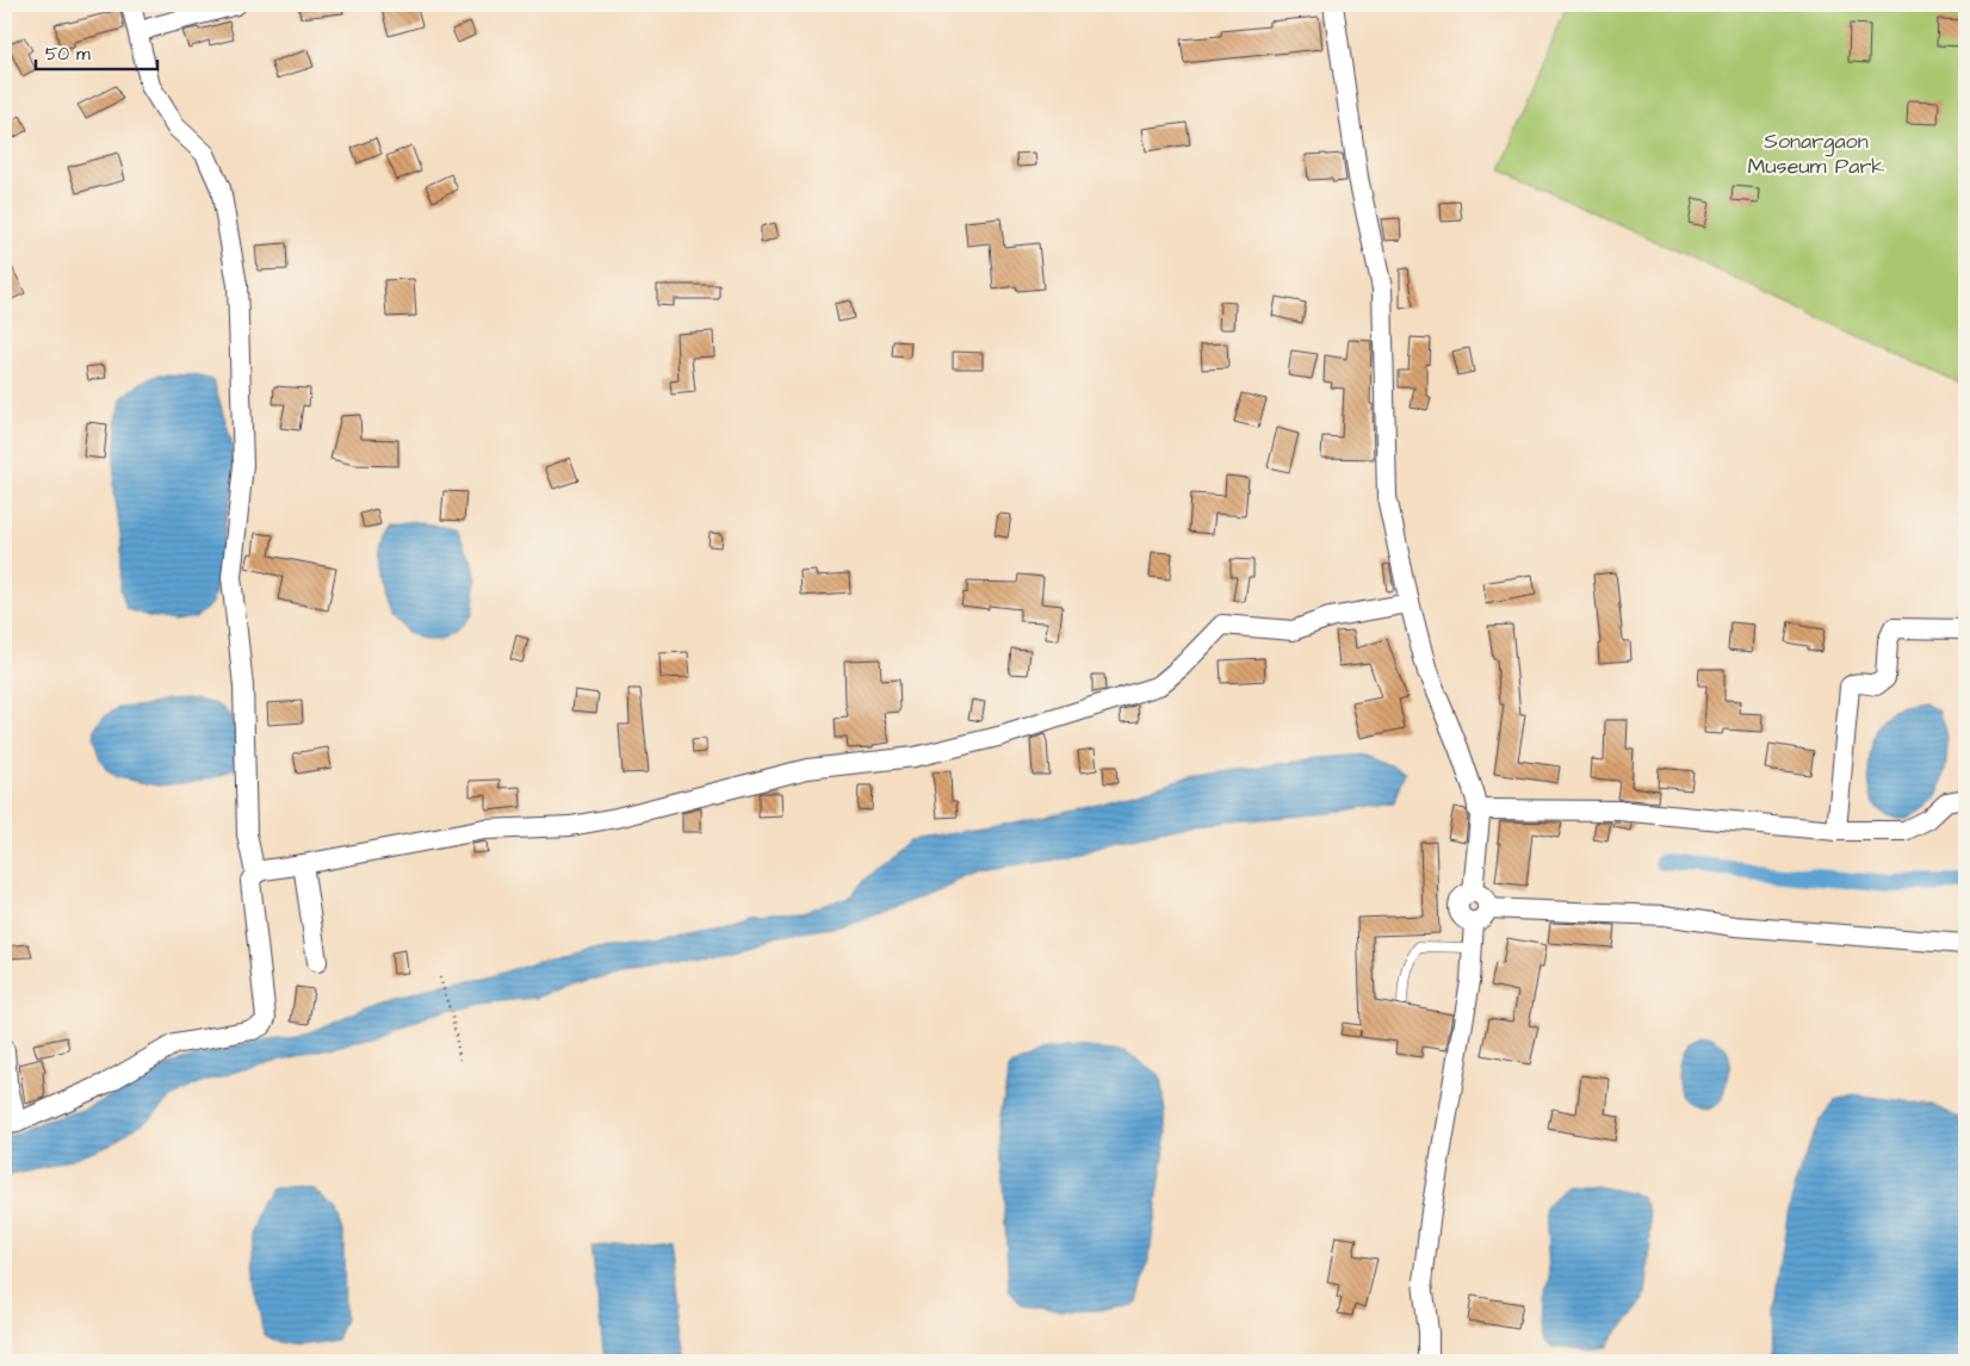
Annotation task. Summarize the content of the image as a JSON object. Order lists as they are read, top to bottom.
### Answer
{
  "parks": ["Sonargaon Museum Park"],
  "scale_bar": "50 m"
}
